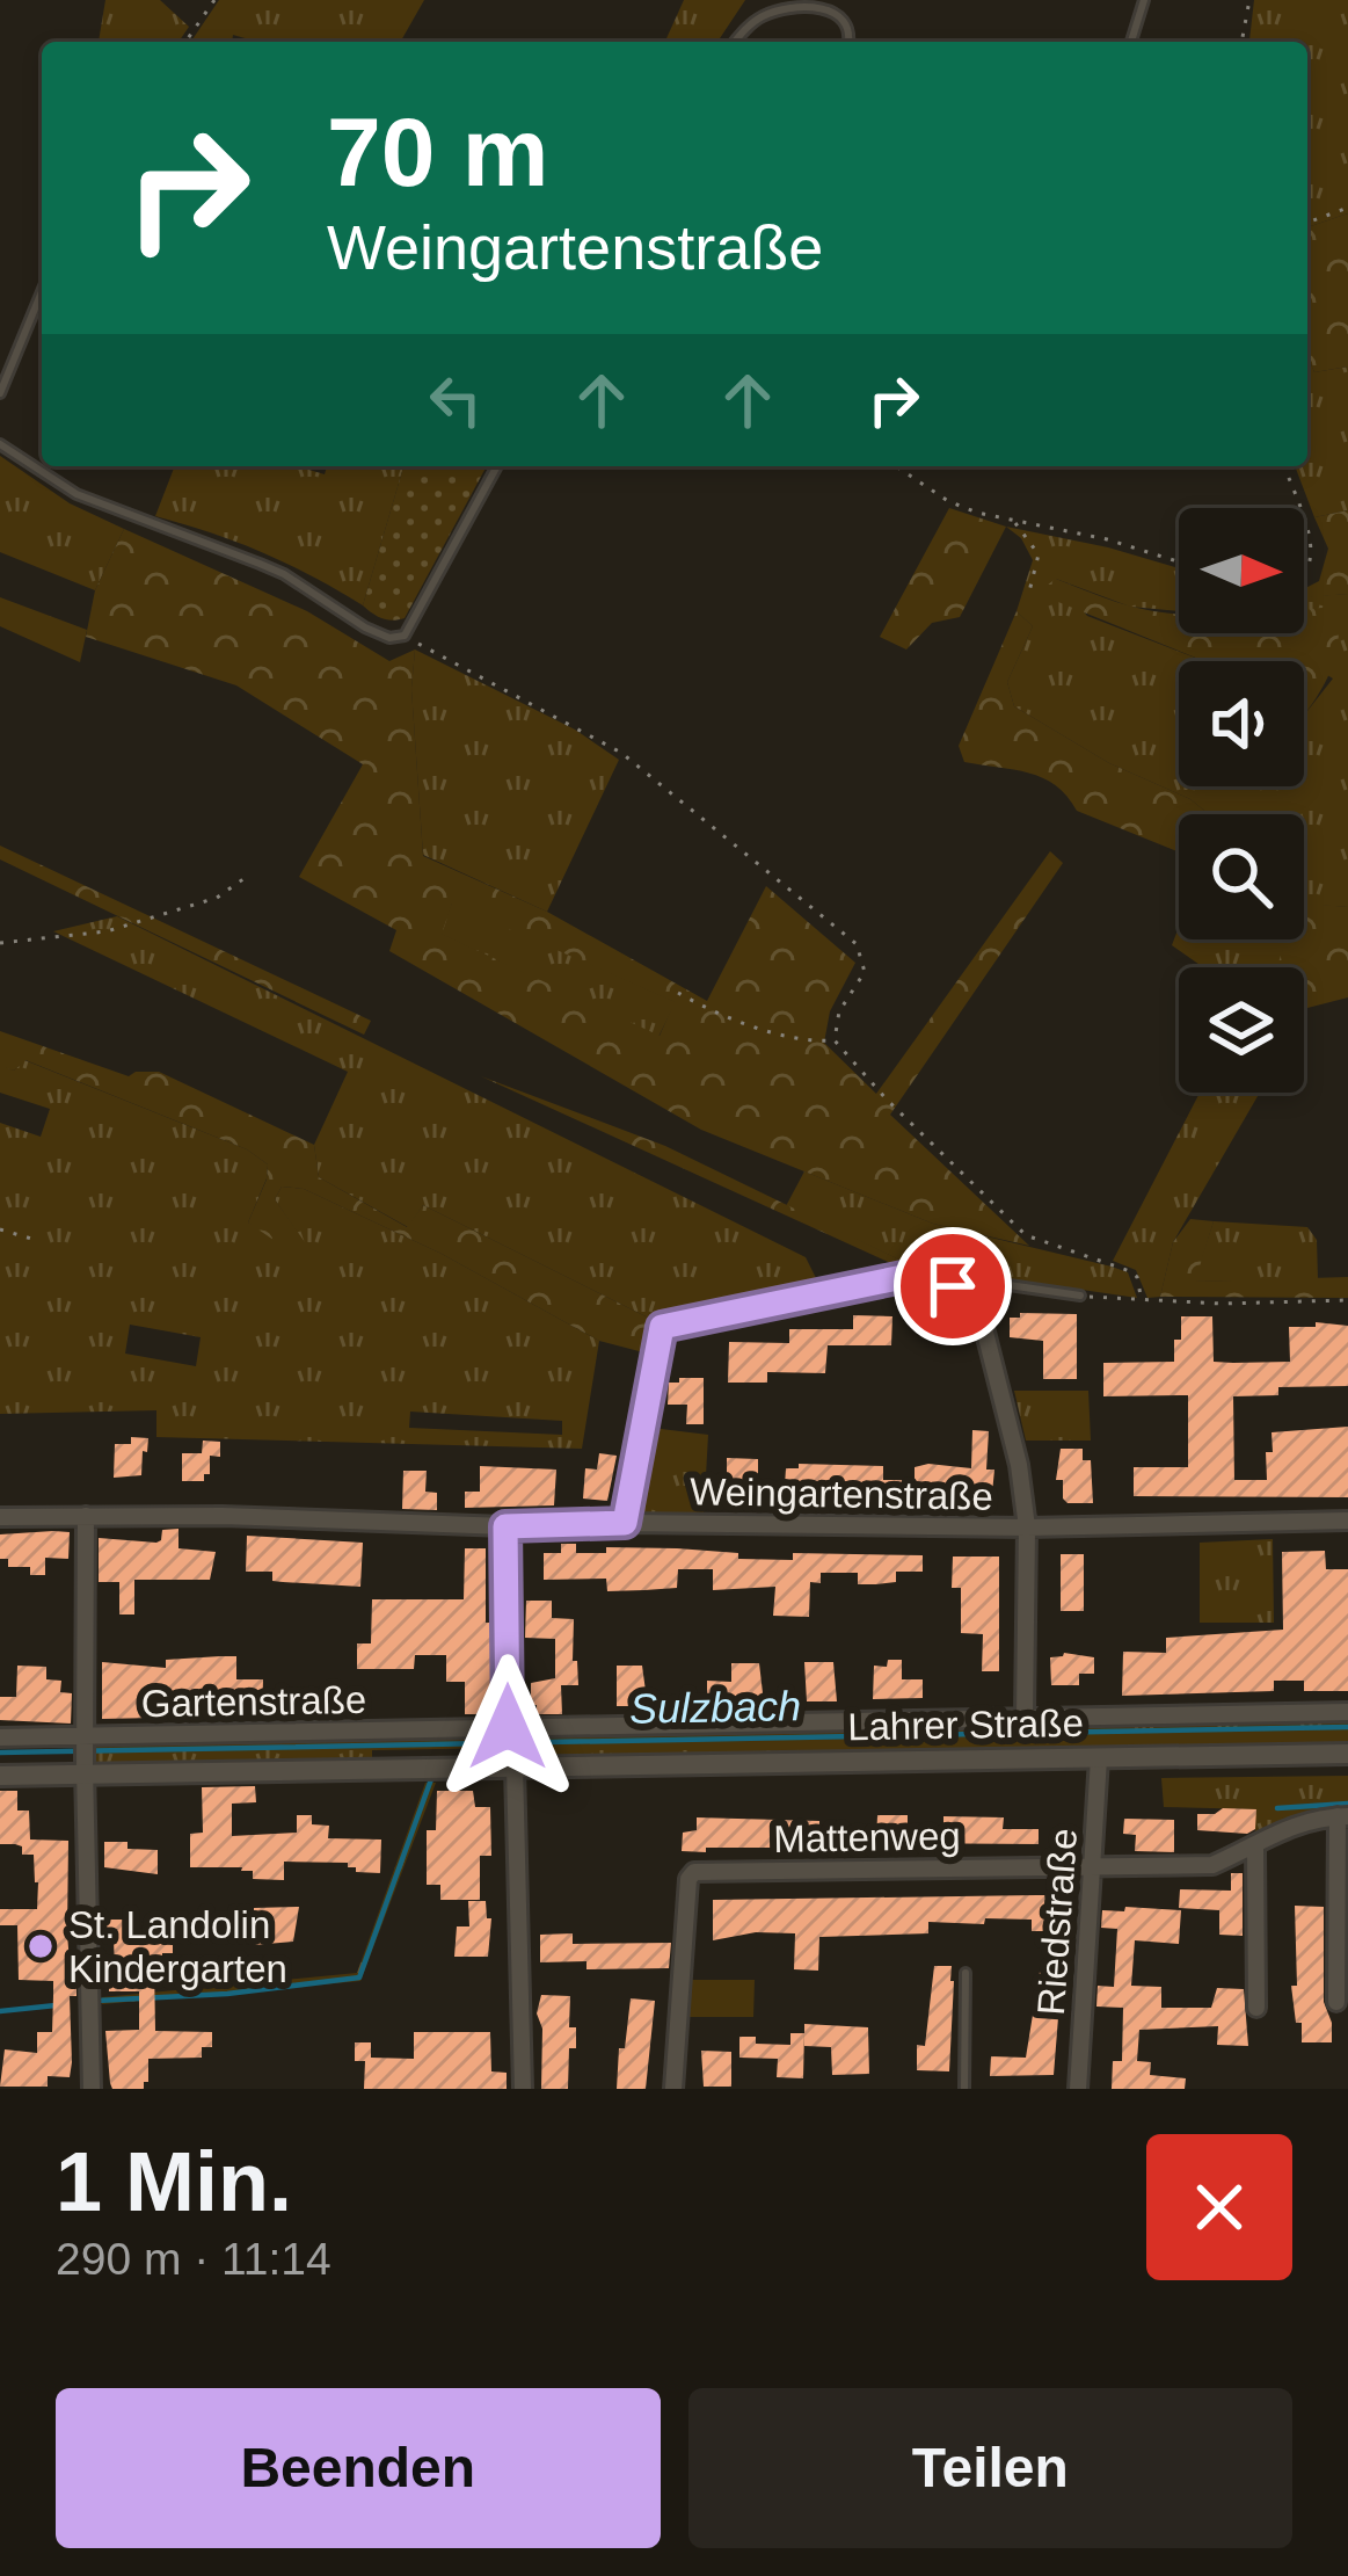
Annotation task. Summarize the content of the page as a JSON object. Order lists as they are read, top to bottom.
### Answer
{
  "streets": {
    "street": [
      "Weingartenstraße",
      "Gartenstraße",
      "Lahrer Straße",
      "Mattenweg",
      "Riedstraße"
    ]
  },
  "crossings": [
    ["Weingartenstraße", "Gartenstraße"],
    ["Gartenstraße", "Lahrer Straße"],
    ["Lahrer Straße", "Riedstraße"],
    ["Mattenweg", "Riedstraße"]
  ],
  "water": ["Sulzbach"],
  "places": ["St. Landolin Kindergarten"],
  "north": "right",
  "page": {
    "turn": ["70 m", "Weingartenstraße"],
    "heading": ["1 Min.", "290 m · 11:14"],
    "buttons": ["Beenden", "Teilen"]
  }
}
